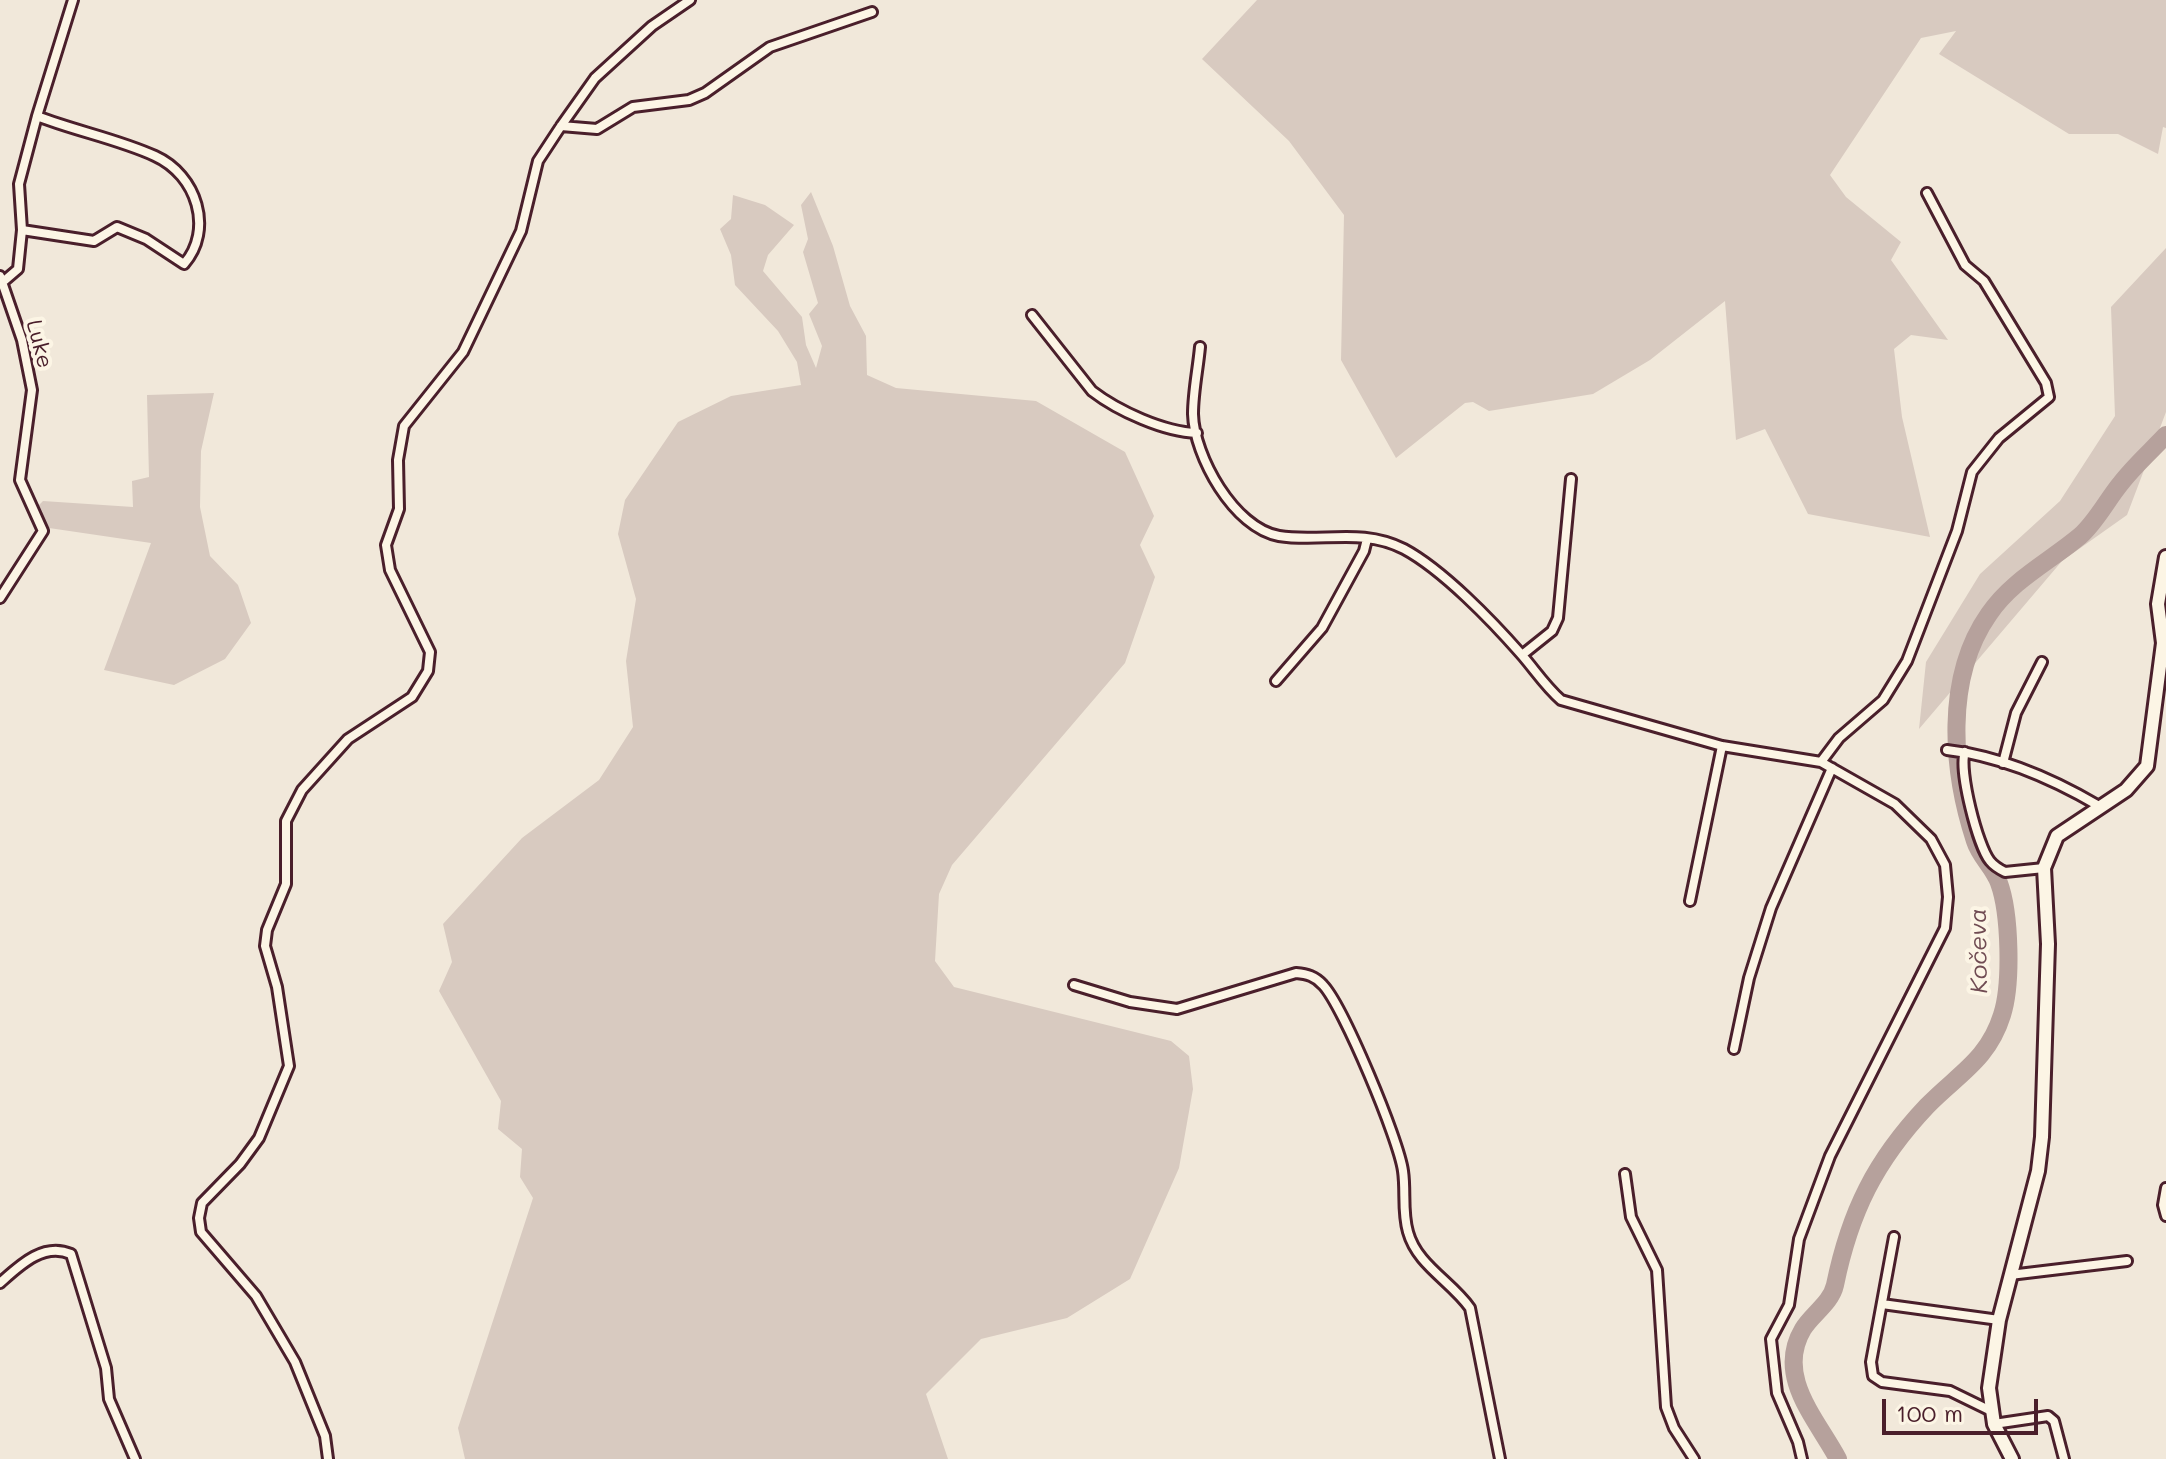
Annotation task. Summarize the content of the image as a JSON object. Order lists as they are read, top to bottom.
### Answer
{
  "streets": {
    "street": ["Luke"]
  },
  "water": ["Kočeva"],
  "scale_bar": "100 m"
}
